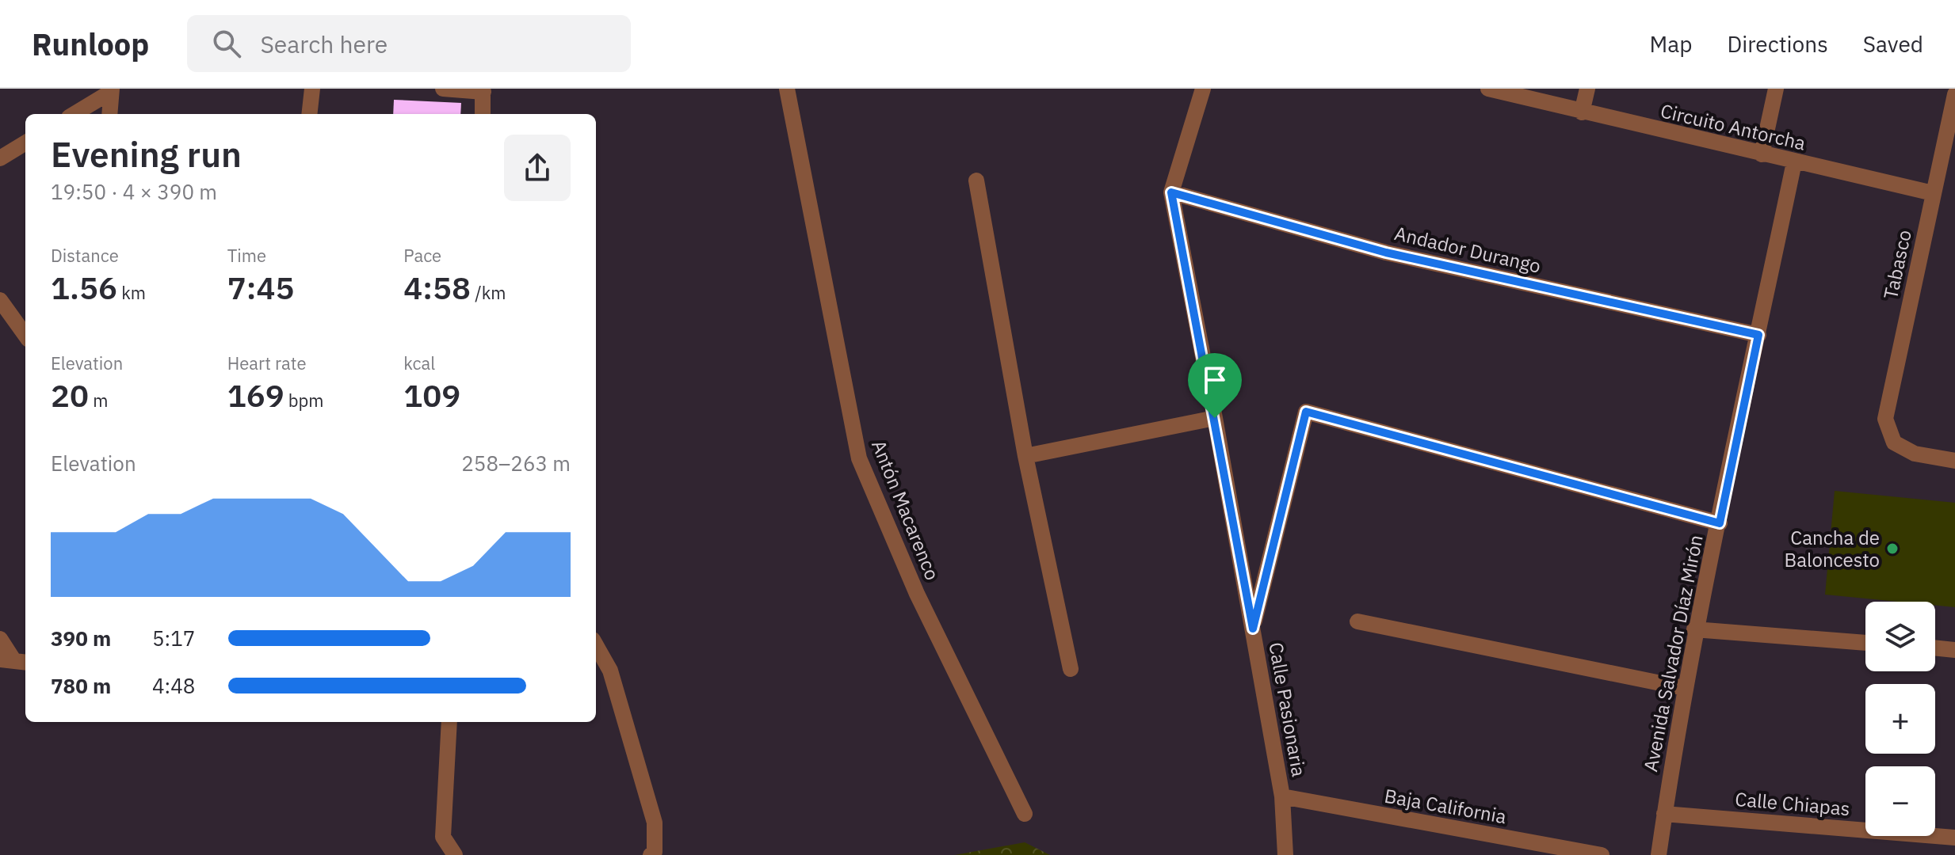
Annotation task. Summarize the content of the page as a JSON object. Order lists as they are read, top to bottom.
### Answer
{
  "streets": {
    "street": [
      "Circuito Antorcha",
      "Andador Durango",
      "Tabasco",
      "Antón Macarenco",
      "Avenida Salvador Díaz Mirón",
      "Calle Pasionaria",
      "Calle Chiapas",
      "Baja California"
    ]
  },
  "crossings": [
    ["Circuito Antorcha", "Tabasco"],
    ["Circuito Antorcha", "Avenida Salvador Díaz Mirón"],
    ["Andador Durango", "Avenida Salvador Díaz Mirón"],
    ["Andador Durango", "Calle Pasionaria"],
    ["Avenida Salvador Díaz Mirón", "Calle Chiapas"],
    ["Calle Pasionaria", "Baja California"]
  ],
  "places": ["Cancha de Baloncesto"],
  "page": {
    "header": "Runloop",
    "search": "Search here",
    "nav": ["Map", "Directions", "Saved"],
    "heading": ["Evening run", "19:50 · 4 × 390 m"],
    "stats": [
      ["Distance", "1.56 km"],
      ["Time", "7:45"],
      ["Pace", "4:58 /km"],
      ["Elevation", "20 m"],
      ["Heart rate", "169 bpm"],
      ["kcal", "109"]
    ],
    "chart": ["Elevation", "258–263 m"],
    "map_buttons": ["+", "−"],
    "list": [
      {
        "name": "390 m",
        "note": "5:17"
      },
      {
        "name": "780 m",
        "note": "4:48"
      }
    ]
  }
}
